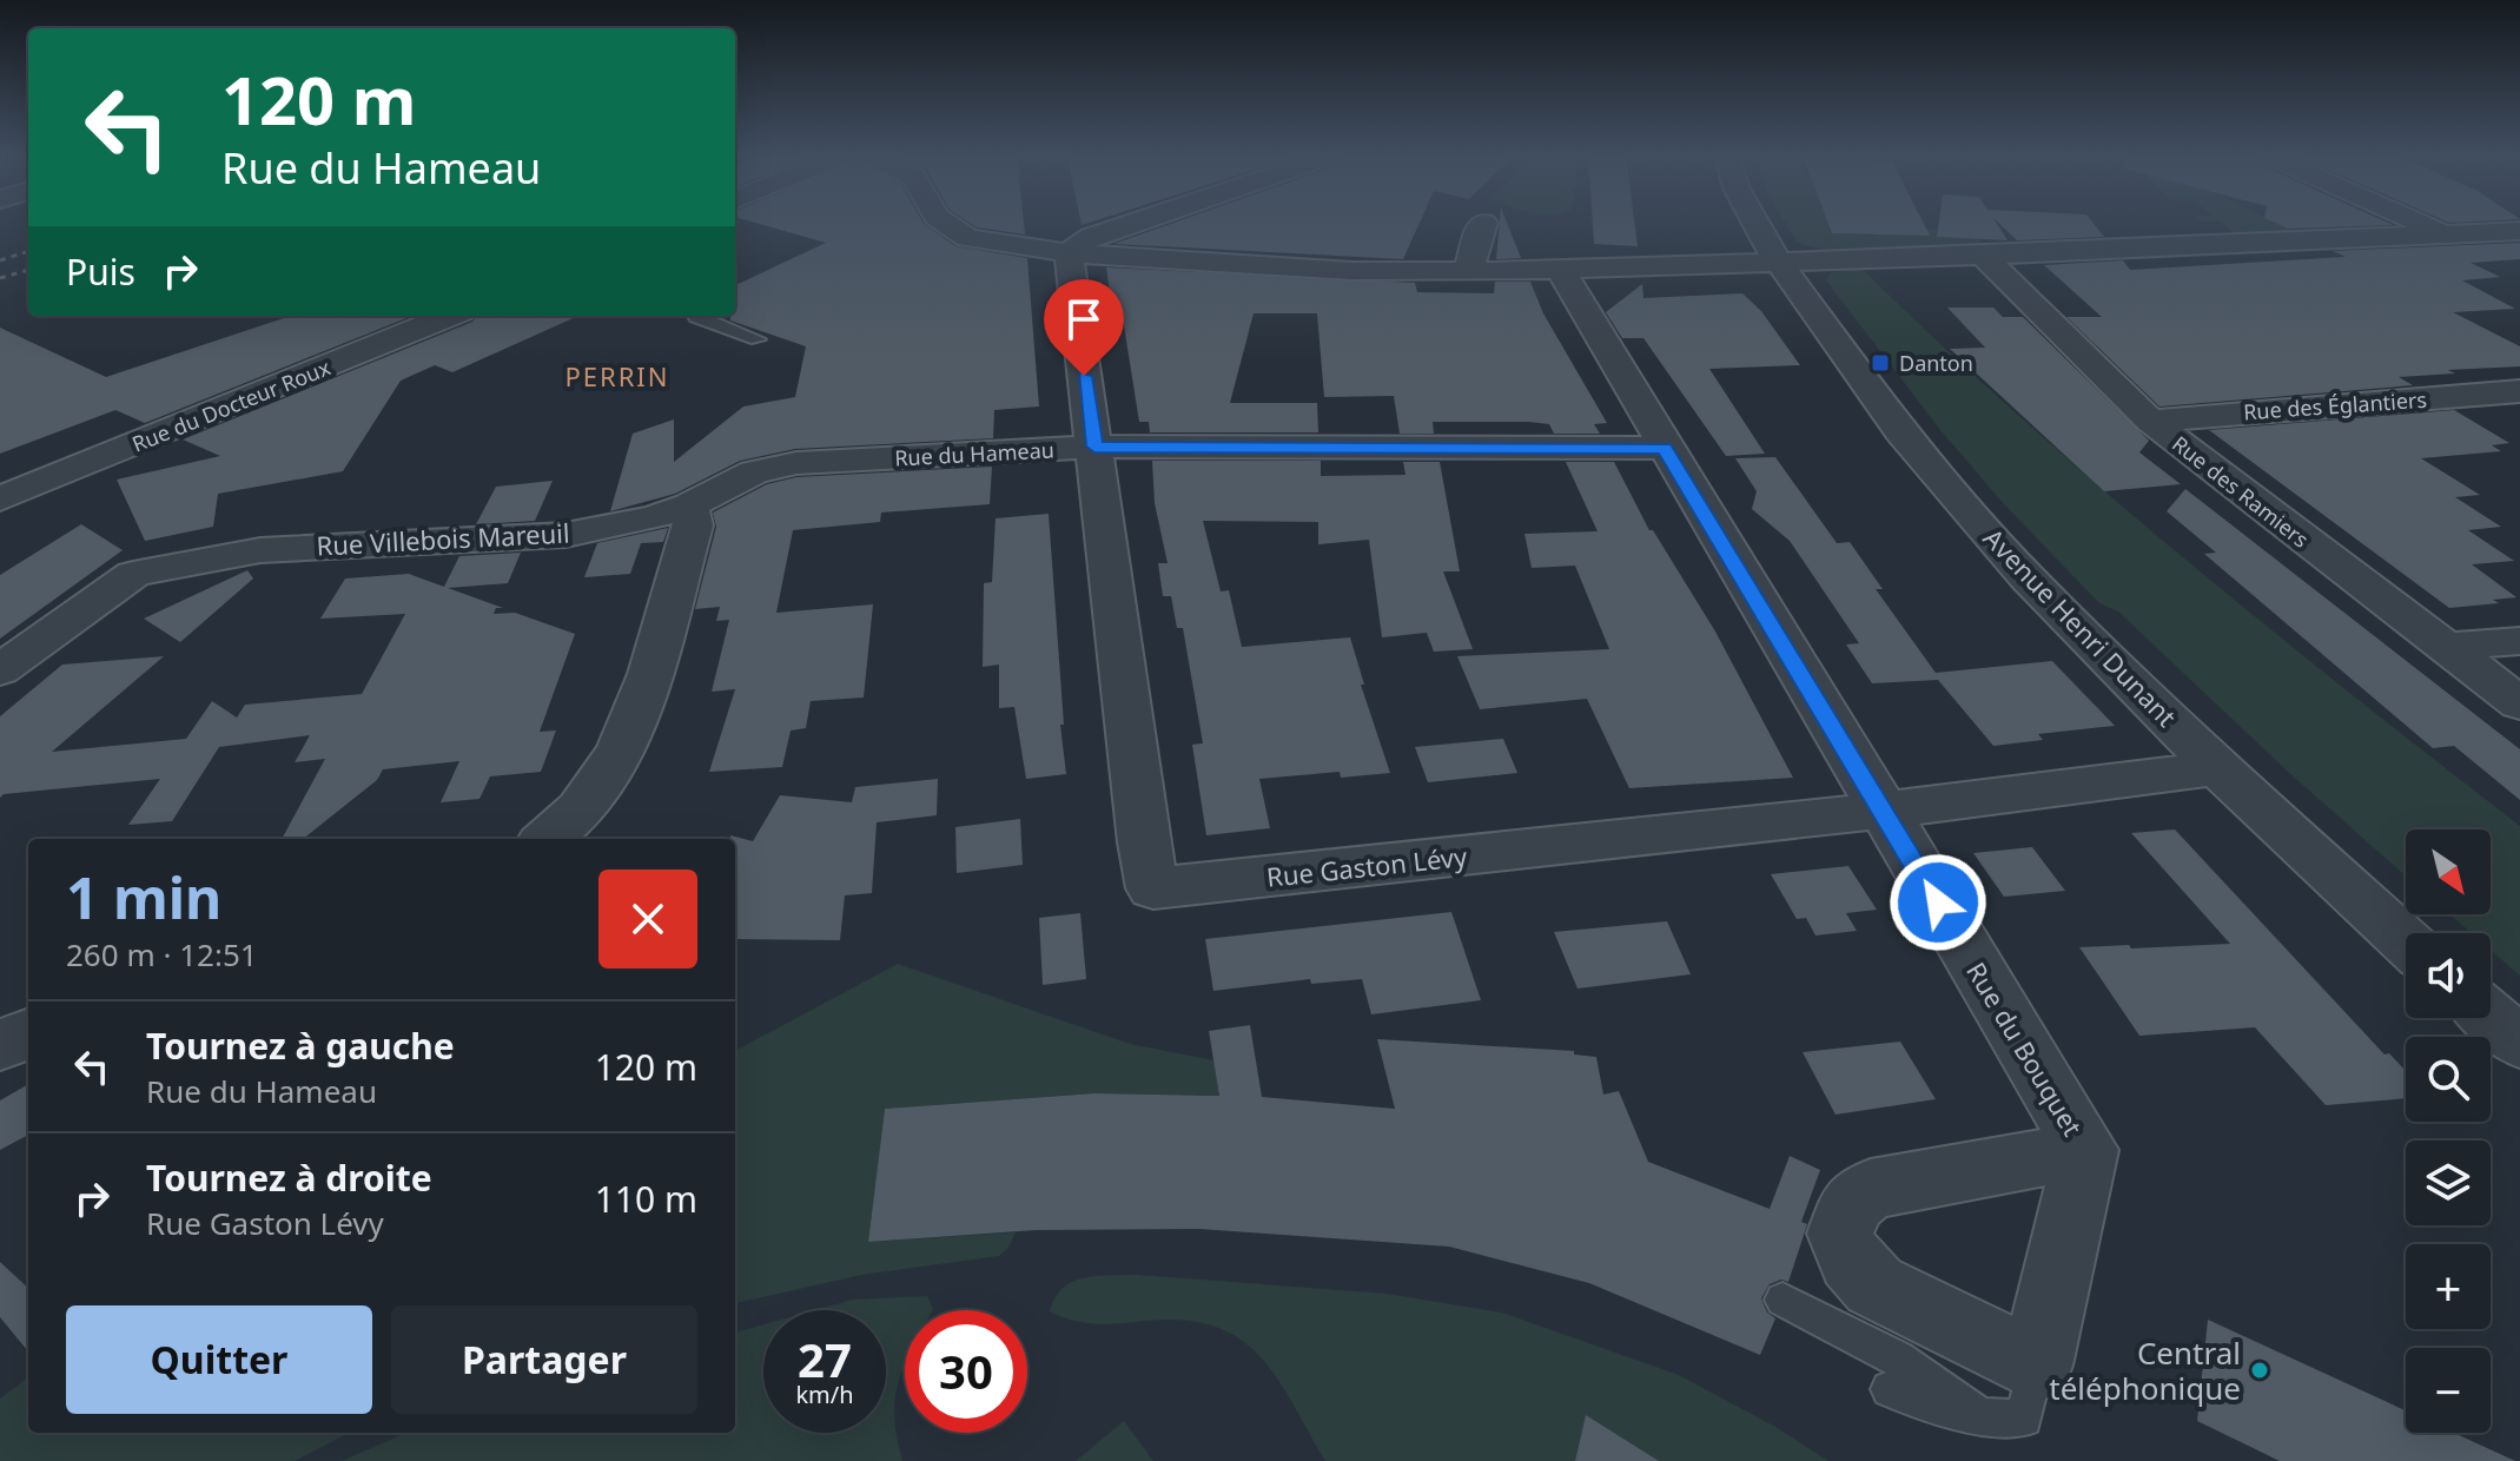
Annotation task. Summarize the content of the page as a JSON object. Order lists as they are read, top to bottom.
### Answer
{
  "streets": {
    "street": [
      "Rue du Docteur Roux",
      "Rue des Églantiers",
      "Rue du Hameau",
      "Rue des Ramiers",
      "Rue Villebois Mareuil",
      "Avenue Henri Dunant",
      "Rue Gaston Lévy",
      "Rue du Bouquet"
    ]
  },
  "crossings": [
    ["Rue des Églantiers", "Rue des Ramiers"],
    ["Rue du Hameau", "Rue Villebois Mareuil"],
    ["Rue du Hameau", "Rue Gaston Lévy"],
    ["Rue du Hameau", "Rue du Bouquet"],
    ["Avenue Henri Dunant", "Rue Gaston Lévy"],
    ["Rue Gaston Lévy", "Rue du Bouquet"]
  ],
  "districts": ["PERRIN"],
  "places": {
    "transit": ["Danton"],
    "other": ["Central téléphonique"]
  },
  "north": "bottom right",
  "page": {
    "turn": ["120 m", "Rue du Hameau"],
    "then": "Puis",
    "map_buttons": ["+", "−"],
    "heading": ["1 min", "260 m · 12:51"],
    "list": [
      {
        "name": "Tournez à gauche",
        "note": "Rue du Hameau",
        "value": "120 m"
      },
      {
        "name": "Tournez à droite",
        "note": "Rue Gaston Lévy",
        "value": "110 m"
      }
    ],
    "buttons": ["Quitter", "Partager"],
    "speed": "27 km/h",
    "limit": "30"
  }
}
